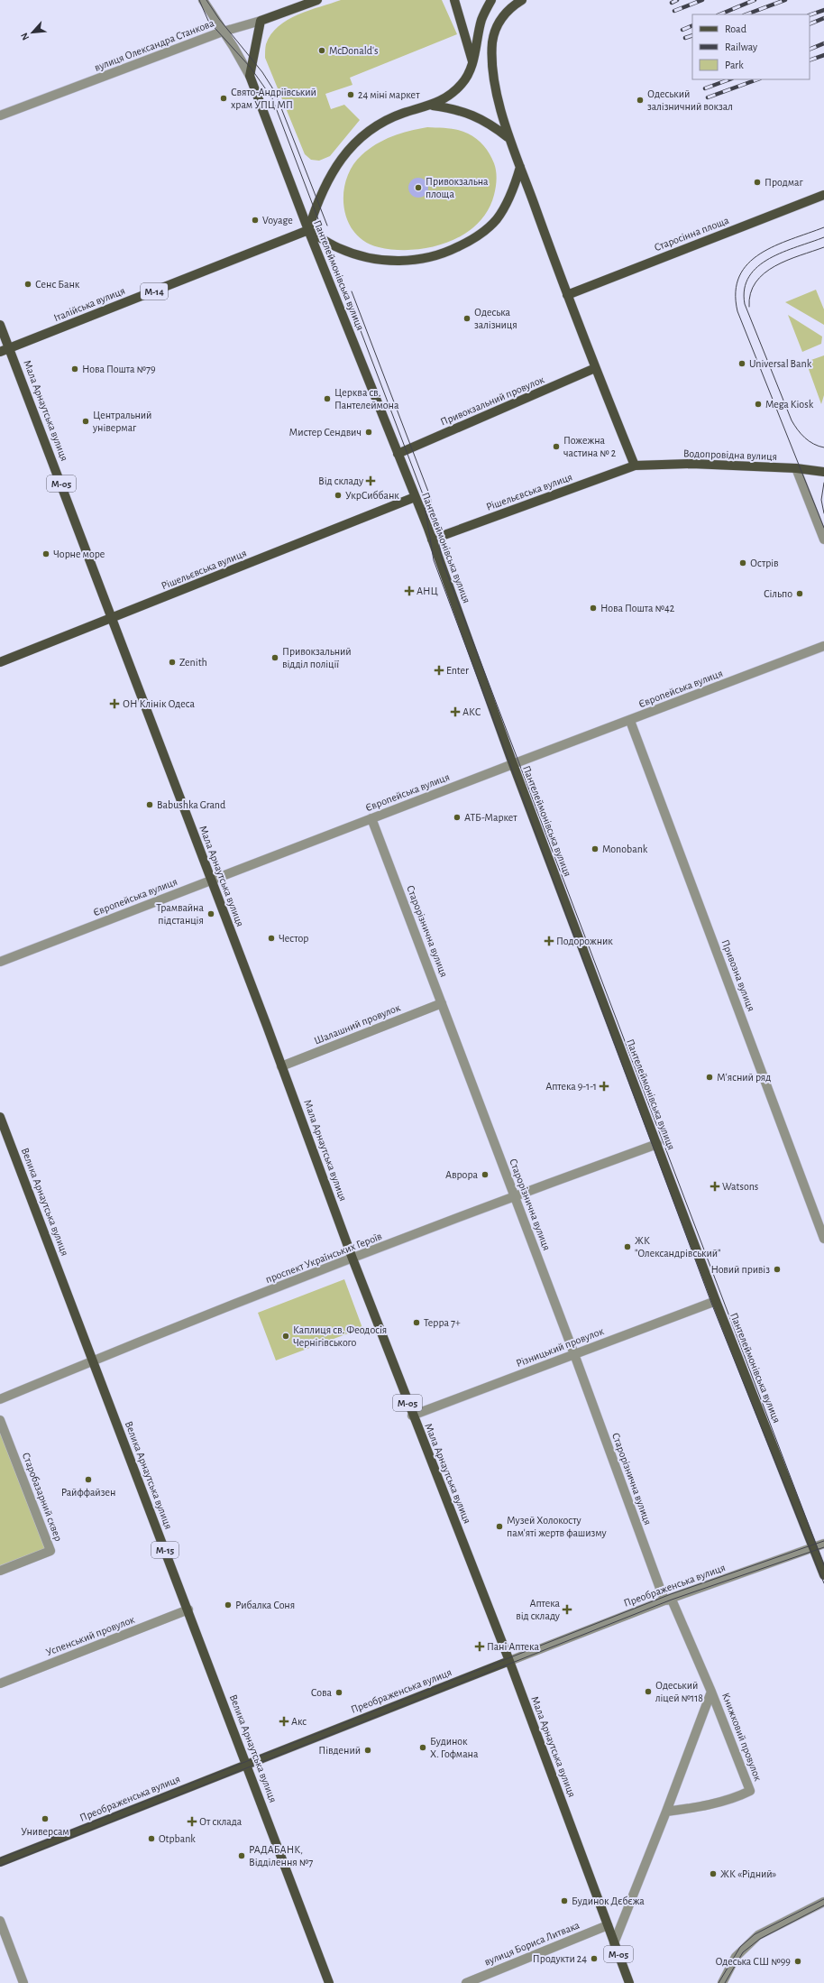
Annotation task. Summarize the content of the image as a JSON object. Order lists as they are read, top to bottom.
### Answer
{
  "streets": {
    "main road": [
      "вулиця Олександра Станкова",
      "Старосінна площа",
      "Пантелеймонівська вулиця",
      "М-14",
      "Італійська вулиця",
      "Привокзальний провулок",
      "Мала Арнаутська вулиця",
      "Водопровідна вулиця",
      "М-05",
      "Рішельєвська вулиця",
      "Велика Арнаутська вулиця",
      "М-15",
      "Преображенська вулиця"
    ],
    "street": [
      "Європейська вулиця",
      "Старорізнична вулиця",
      "Привозна вулиця",
      "Шалашний провулок",
      "проспект Українських Героїв",
      "Різницький провулок",
      "Старобазарний сквер",
      "Успенський провулок",
      "Книжковий провулок",
      "вулиця Бориса Литвака"
    ]
  },
  "crossings": [
    ["вулиця Олександра Станкова", "Пантелеймонівська вулиця"],
    ["Пантелеймонівська вулиця", "Італійська вулиця"],
    ["Пантелеймонівська вулиця", "Привокзальний провулок"],
    ["Пантелеймонівська вулиця", "Рішельєвська вулиця"],
    ["Пантелеймонівська вулиця", "Європейська вулиця"],
    ["Пантелеймонівська вулиця", "проспект Українських Героїв"],
    ["Пантелеймонівська вулиця", "Різницький провулок"],
    ["Пантелеймонівська вулиця", "Преображенська вулиця"],
    ["Італійська вулиця", "Мала Арнаутська вулиця"],
    ["Мала Арнаутська вулиця", "Рішельєвська вулиця"],
    ["Мала Арнаутська вулиця", "Європейська вулиця"],
    ["Мала Арнаутська вулиця", "Шалашний провулок"],
    ["Мала Арнаутська вулиця", "проспект Українських Героїв"],
    ["Мала Арнаутська вулиця", "Різницький провулок"],
    ["Мала Арнаутська вулиця", "Преображенська вулиця"],
    ["Мала Арнаутська вулиця", "Книжковий провулок"],
    ["Мала Арнаутська вулиця", "вулиця Бориса Литвака"],
    ["Водопровідна вулиця", "Рішельєвська вулиця"],
    ["Європейська вулиця", "Старорізнична вулиця"],
    ["Європейська вулиця", "Привозна вулиця"],
    ["Старорізнична вулиця", "Шалашний провулок"],
    ["Старорізнична вулиця", "проспект Українських Героїв"],
    ["Старорізнична вулиця", "Різницький провулок"],
    ["Старорізнична вулиця", "Преображенська вулиця"],
    ["Старорізнична вулиця", "Книжковий провулок"],
    ["Велика Арнаутська вулиця", "проспект Українських Героїв"],
    ["Велика Арнаутська вулиця", "Преображенська вулиця"],
    ["Велика Арнаутська вулиця", "Успенський провулок"],
    ["Преображенська вулиця", "Книжковий провулок"]
  ],
  "places": {
    "other": [
      "McDonald's",
      "24 міні маркет",
      "Свято-Андріївський храм УПЦ МП",
      "Одеський залізничний вокзал",
      "Продмаг",
      "Привокзальна площа",
      "Voyage",
      "Сенс Банк",
      "Одеська залізниця",
      "Universal Bank",
      "Нова Пошта №79",
      "Церква св. Пантелеймона",
      "Mega Kiosk",
      "Центральний універмаг",
      "Мистер Сендвич",
      "Пожежна частина № 2",
      "УкрСиббанк",
      "Чорне море",
      "Острів",
      "Сільпо",
      "Нова Пошта №42",
      "Привокзальний відділ поліції",
      "Zenith",
      "Babushka Grand",
      "АТБ-Маркет",
      "Monobank",
      "Трамвайна підстанція",
      "Честор",
      "М'ясний ряд",
      "Аврора",
      "ЖК \"Олександрівський\"",
      "Новий привіз",
      "Терра 7+",
      "Каплиця св. Феодосія Чернігівського",
      "Райффайзен",
      "Музей Холокосту пам'яті жертв фашизму",
      "Рибалка Соня",
      "Одеський ліцей №118",
      "Сова",
      "Будинок Х. Гофмана",
      "Південий",
      "Универсам",
      "Otpbank",
      "РАДАБАНК, Відділення №7",
      "ЖК «Рідний»",
      "Будинок Дєбєжа",
      "Продукти 24",
      "Одеська СШ №99"
    ],
    "health": [
      "Від складу",
      "АНЦ",
      "Enter",
      "ОН Клінік Одеса",
      "АКС",
      "Подорожник",
      "Аптека 9-1-1",
      "Watsons",
      "Аптека від складу",
      "Панi Аптека",
      "Акс",
      "От склада"
    ]
  },
  "legend": ["Road", "Railway", "Park"],
  "north": "bottom left"
}
